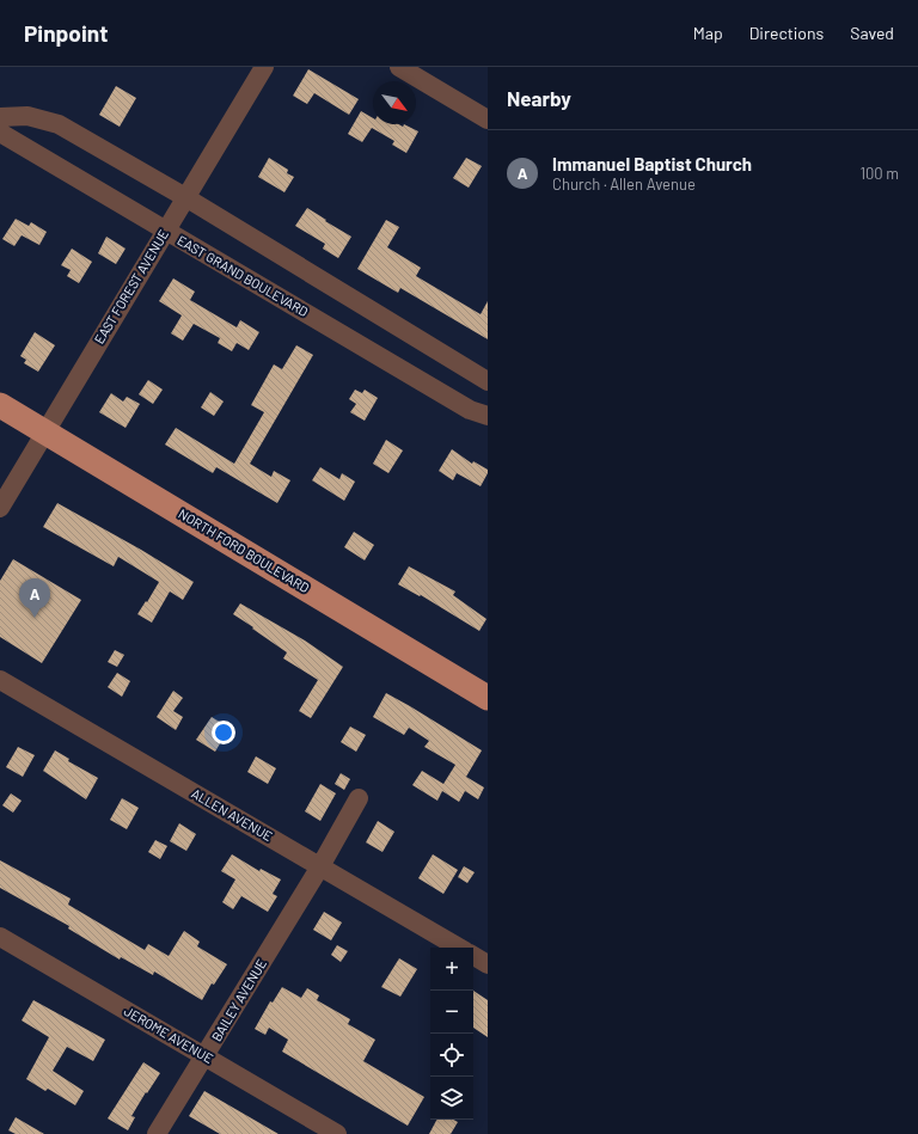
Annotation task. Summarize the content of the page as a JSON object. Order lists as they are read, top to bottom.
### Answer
{
  "streets": {
    "main road": ["NORTH FORD BOULEVARD"],
    "street": [
      "EAST GRAND BOULEVARD",
      "EAST FOREST AVENUE",
      "ALLEN AVENUE",
      "BAILEY AVENUE",
      "JEROME AVENUE"
    ]
  },
  "crossings": [
    ["EAST GRAND BOULEVARD", "EAST FOREST AVENUE"],
    ["EAST FOREST AVENUE", "NORTH FORD BOULEVARD"],
    ["ALLEN AVENUE", "BAILEY AVENUE"],
    ["BAILEY AVENUE", "JEROME AVENUE"]
  ],
  "north": "bottom right",
  "page": {
    "header": "Pinpoint",
    "nav": ["Map", "Directions", "Saved"],
    "heading": "Nearby",
    "list": [
      {
        "mark": "A",
        "name": "Immanuel Baptist Church",
        "note": "Church · Allen Avenue",
        "value": "100 m"
      }
    ],
    "pins": "A",
    "map_buttons": ["+", "−"]
  }
}
